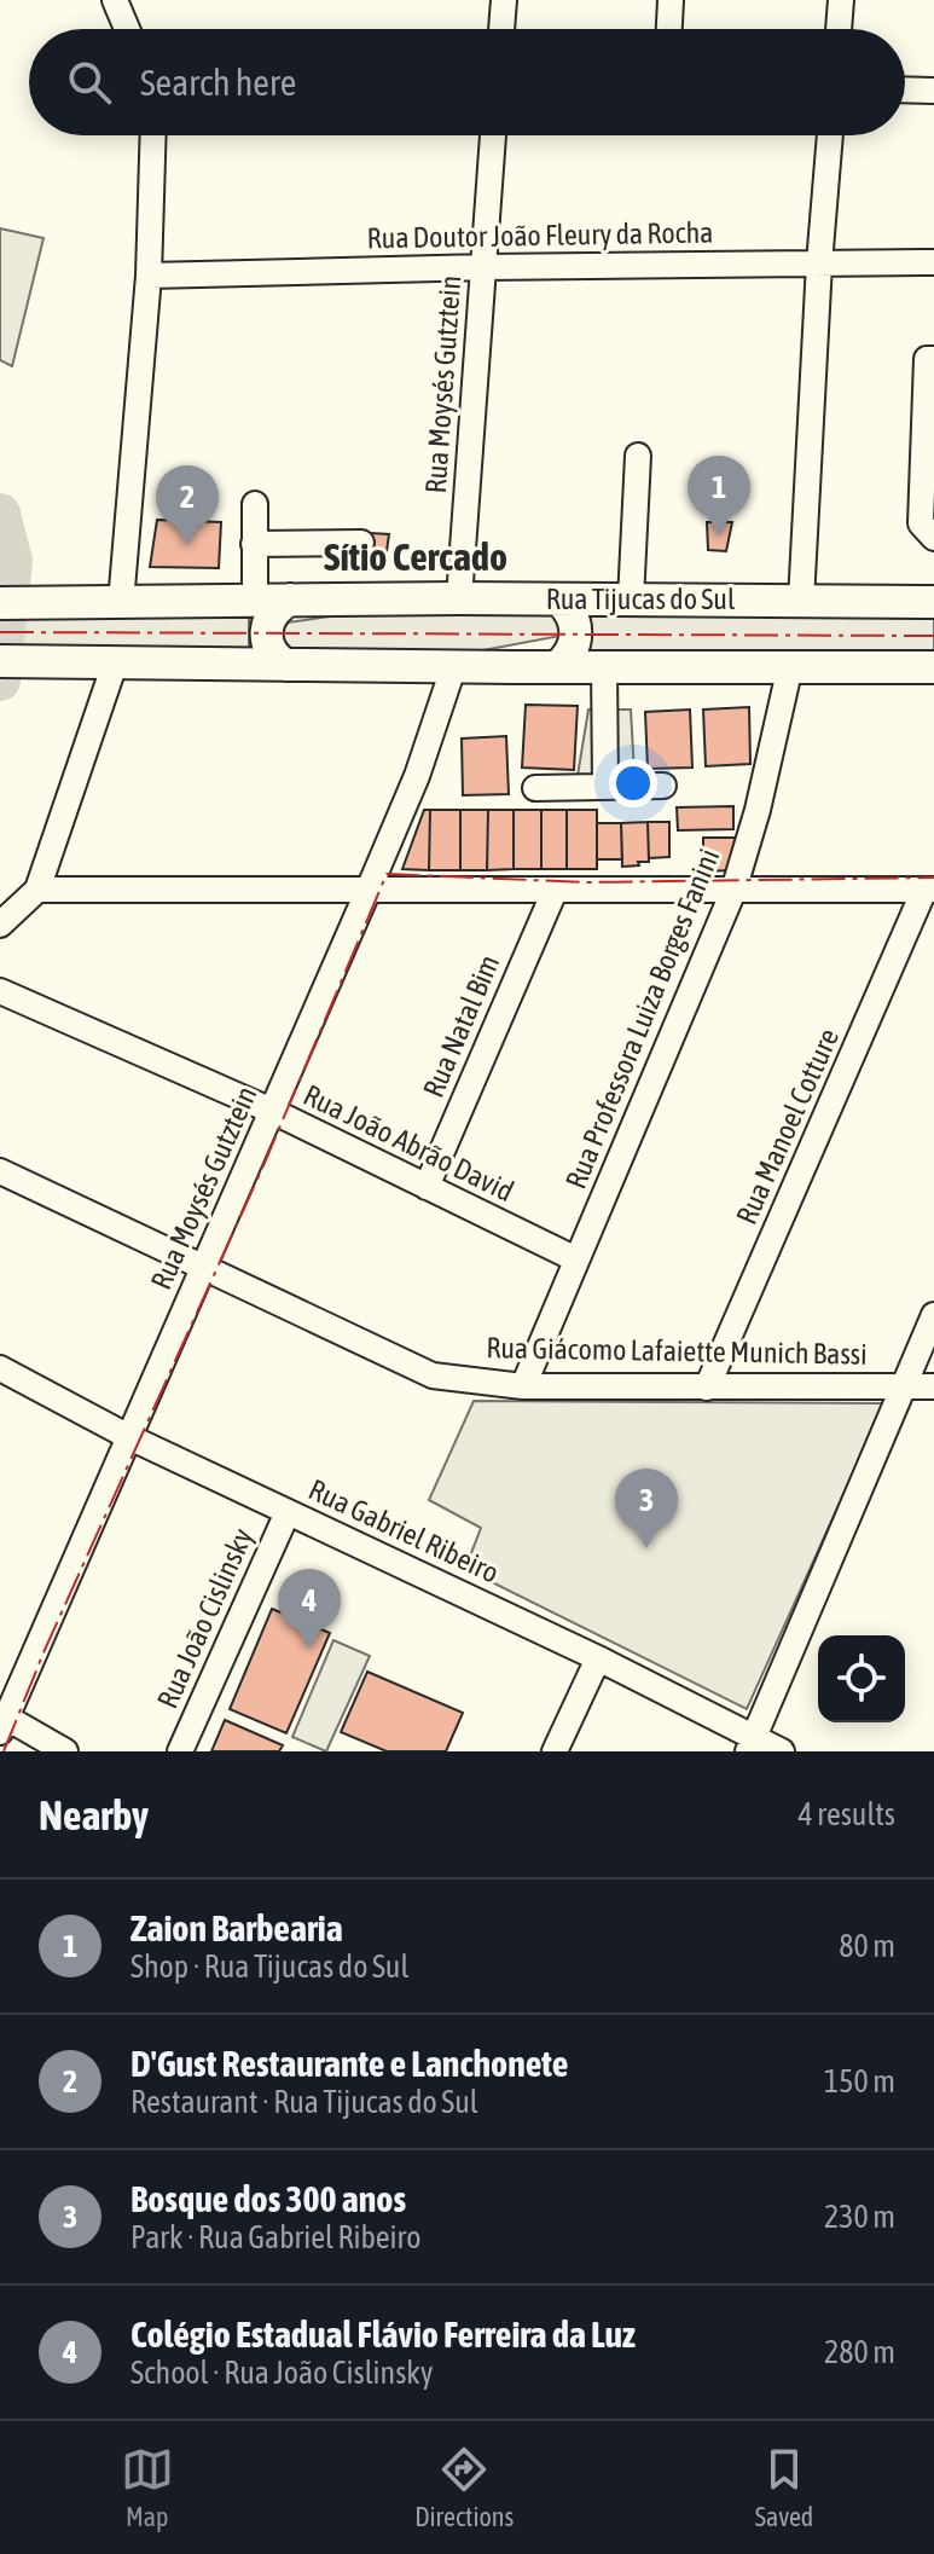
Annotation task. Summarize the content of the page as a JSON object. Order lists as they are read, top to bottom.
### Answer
{
  "streets": {
    "main road": ["Rua Tijucas do Sul"],
    "street": [
      "Rua Doutor João Fleury da Rocha",
      "Rua Moysés Gutztein",
      "Rua Professora Luiza Borges Fanini",
      "Rua Natal Bim",
      "Rua Manoel Cotture",
      "Rua João Abrão David",
      "Rua Giácomo Lafaiette Munich Bassi",
      "Rua Gabriel Ribeiro",
      "Rua João Cislinsky"
    ]
  },
  "crossings": [
    ["Rua Doutor João Fleury da Rocha", "Rua Moysés Gutztein"],
    ["Rua Moysés Gutztein", "Rua Tijucas do Sul"],
    ["Rua Moysés Gutztein", "Rua João Abrão David"],
    ["Rua Moysés Gutztein", "Rua Giácomo Lafaiette Munich Bassi"],
    ["Rua Moysés Gutztein", "Rua Gabriel Ribeiro"],
    ["Rua Professora Luiza Borges Fanini", "Rua João Abrão David"],
    ["Rua Professora Luiza Borges Fanini", "Rua Giácomo Lafaiette Munich Bassi"],
    ["Rua Natal Bim", "Rua João Abrão David"],
    ["Rua Manoel Cotture", "Rua Giácomo Lafaiette Munich Bassi"],
    ["Rua Gabriel Ribeiro", "Rua João Cislinsky"]
  ],
  "districts": ["Sítio Cercado"],
  "page": {
    "search": "Search here",
    "pins": [
      "1",
      "2",
      "3",
      "4"
    ],
    "heading": ["Nearby", "4 results"],
    "list": [
      {
        "mark": "1",
        "name": "Zaion Barbearia",
        "note": "Shop · Rua Tijucas do Sul",
        "value": "80 m"
      },
      {
        "mark": "2",
        "name": "D'Gust Restaurante e Lanchonete",
        "note": "Restaurant · Rua Tijucas do Sul",
        "value": "150 m"
      },
      {
        "mark": "3",
        "name": "Bosque dos 300 anos",
        "note": "Park · Rua Gabriel Ribeiro",
        "value": "230 m"
      },
      {
        "mark": "4",
        "name": "Colégio Estadual Flávio Ferreira da Luz",
        "note": "School · Rua João Cislinsky",
        "value": "280 m"
      }
    ],
    "nav": ["Map", "Directions", "Saved"]
  }
}
